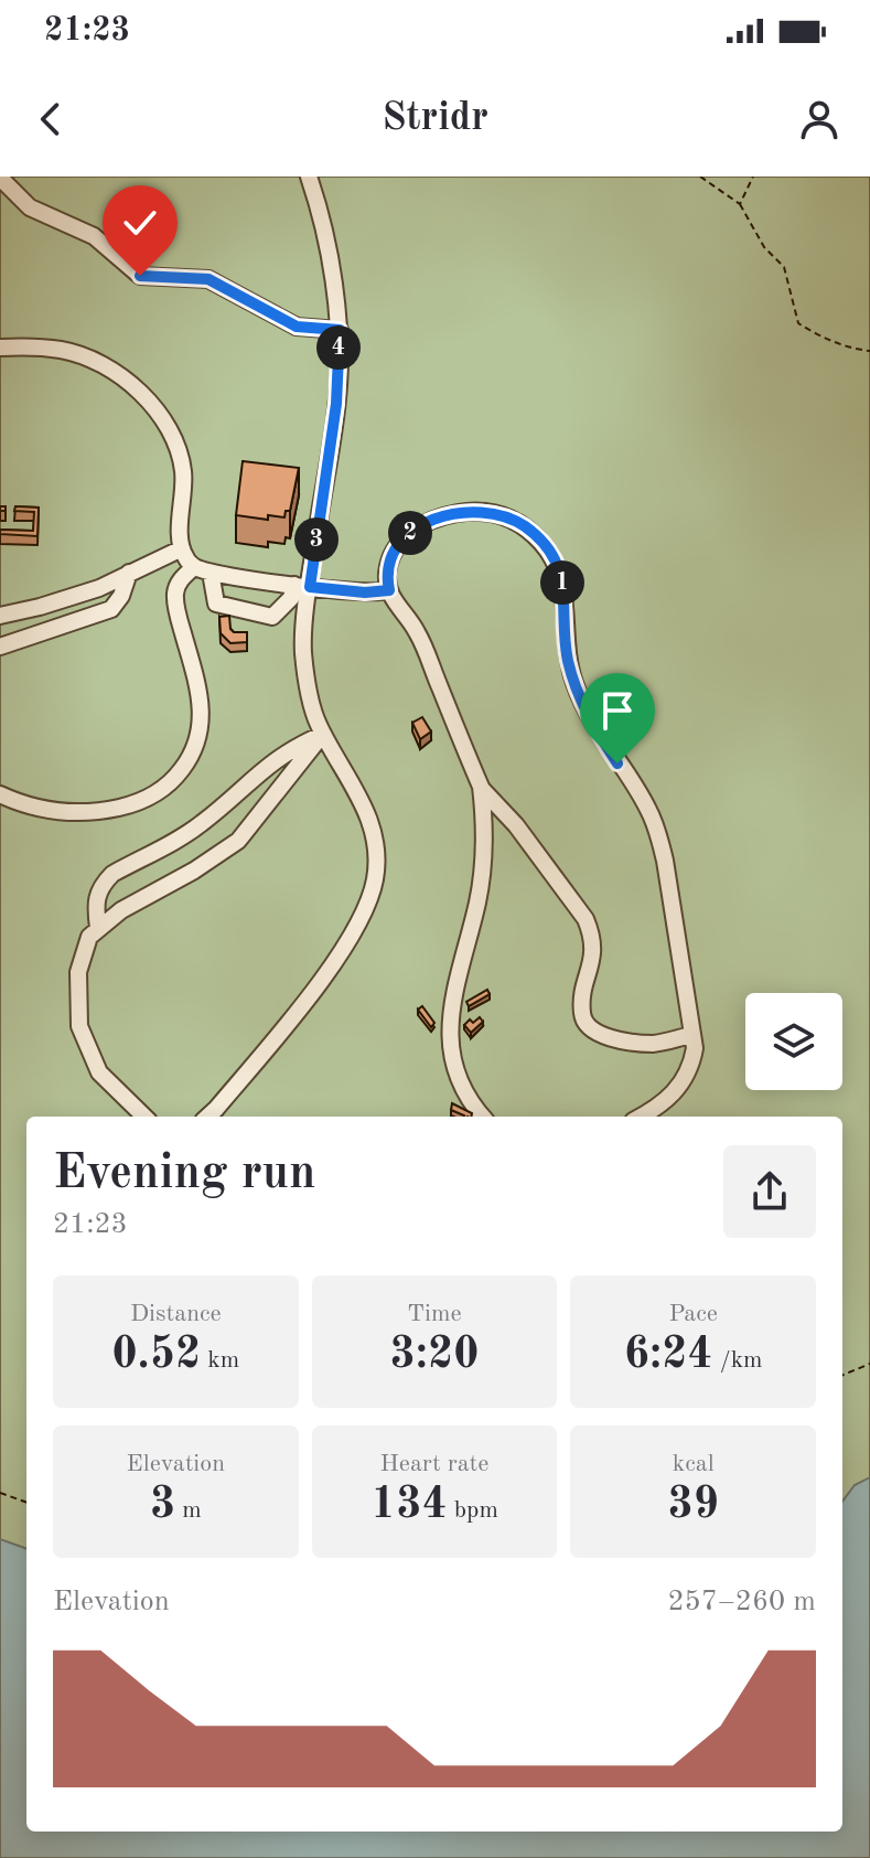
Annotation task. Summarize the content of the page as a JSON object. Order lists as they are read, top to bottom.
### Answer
{
  "page": {
    "status": "21:23",
    "header": "Stridr",
    "pins": [
      "4",
      "2",
      "3",
      "1"
    ],
    "heading": ["Evening run", "21:23"],
    "stats": [
      ["Distance", "0.52 km"],
      ["Time", "3:20"],
      ["Pace", "6:24 /km"],
      ["Elevation", "3 m"],
      ["Heart rate", "134 bpm"],
      ["kcal", "39"]
    ],
    "chart": ["Elevation", "257–260 m"]
  }
}
